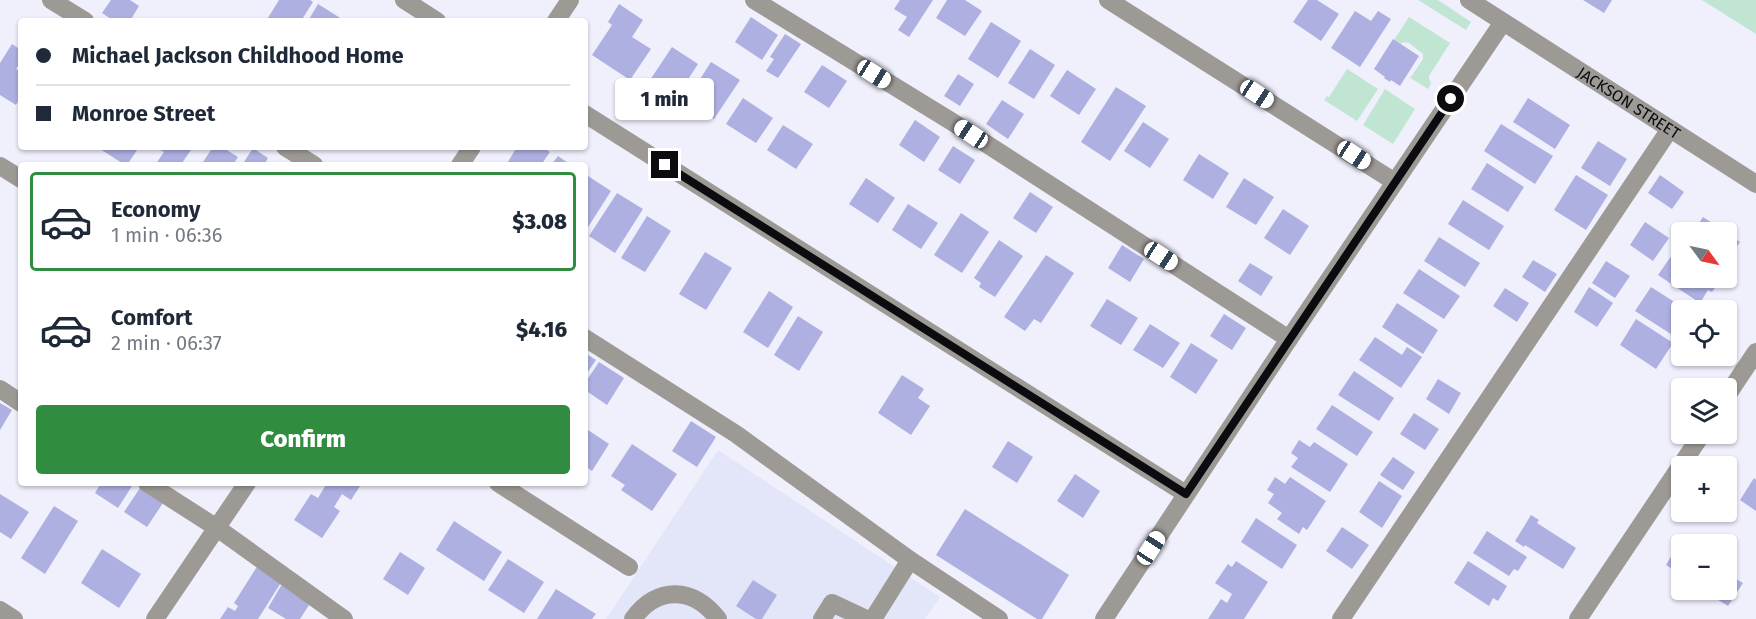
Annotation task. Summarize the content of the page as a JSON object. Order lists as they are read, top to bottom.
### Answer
{
  "streets": {
    "street": ["JACKSON STREET"]
  },
  "north": "bottom right",
  "page": {
    "banner": ["Michael Jackson Childhood Home", "Monroe Street"],
    "bubble": "1 min",
    "list": [
      {
        "name": "Economy",
        "note": "1 min · 06:36",
        "value": "$3.08"
      },
      {
        "name": "Comfort",
        "note": "2 min · 06:37",
        "value": "$4.16"
      }
    ],
    "map_buttons": ["+", "−"],
    "buttons": "Confirm"
  }
}
